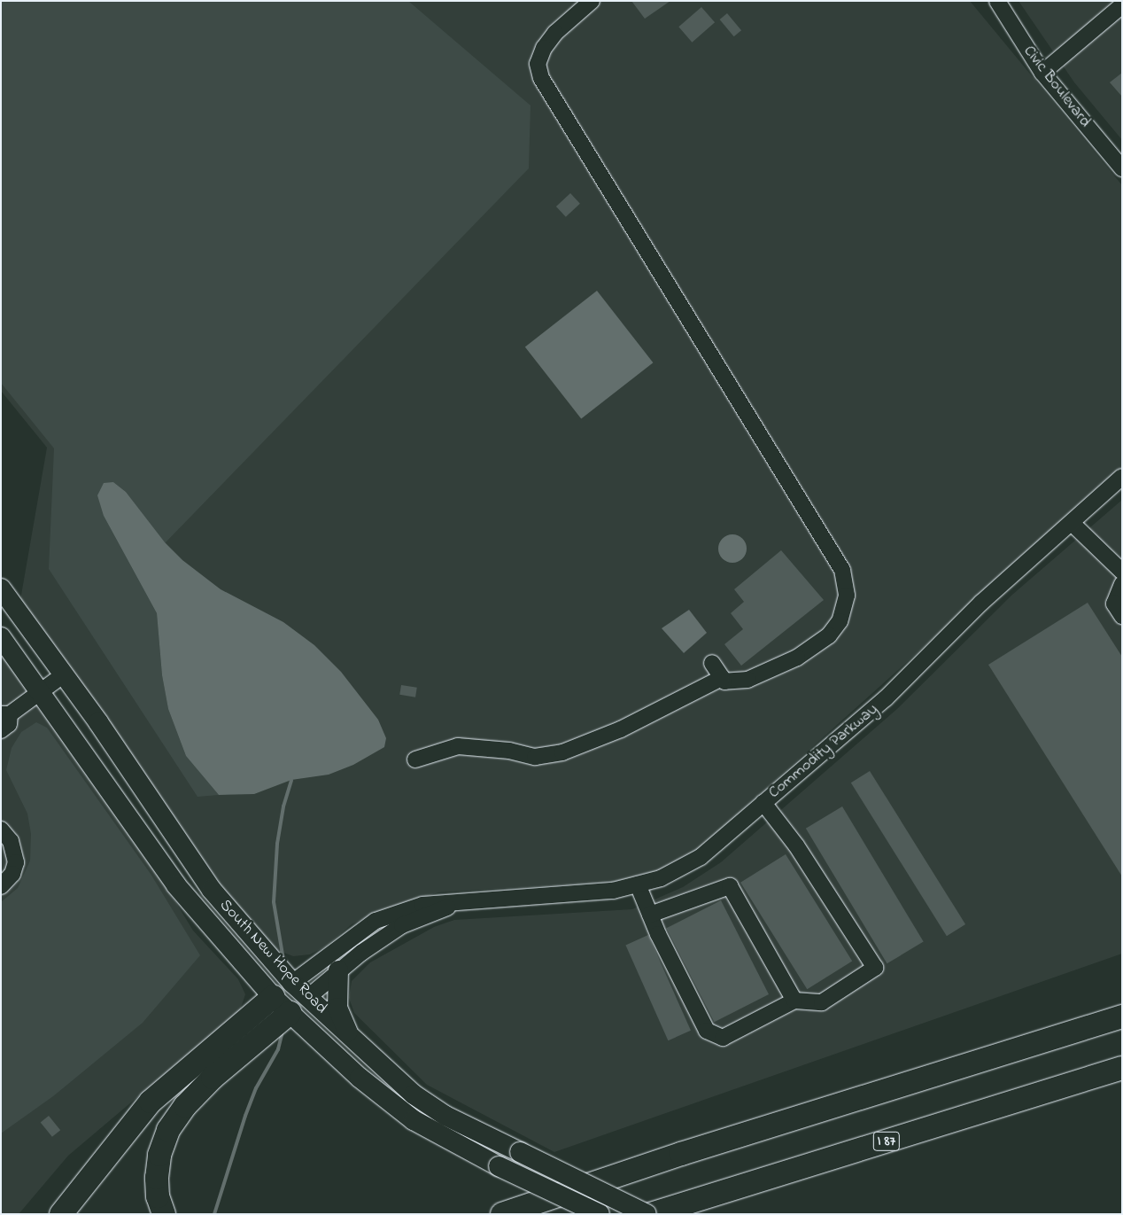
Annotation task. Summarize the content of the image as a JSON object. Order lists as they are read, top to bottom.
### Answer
{
  "streets": {
    "highway": ["I 87"],
    "main road": ["South New Hope Road"],
    "street": ["Civic Boulevard", "Commodity Parkway"]
  },
  "crossings": [
    ["Commodity Parkway", "South New Hope Road"]
  ]
}
